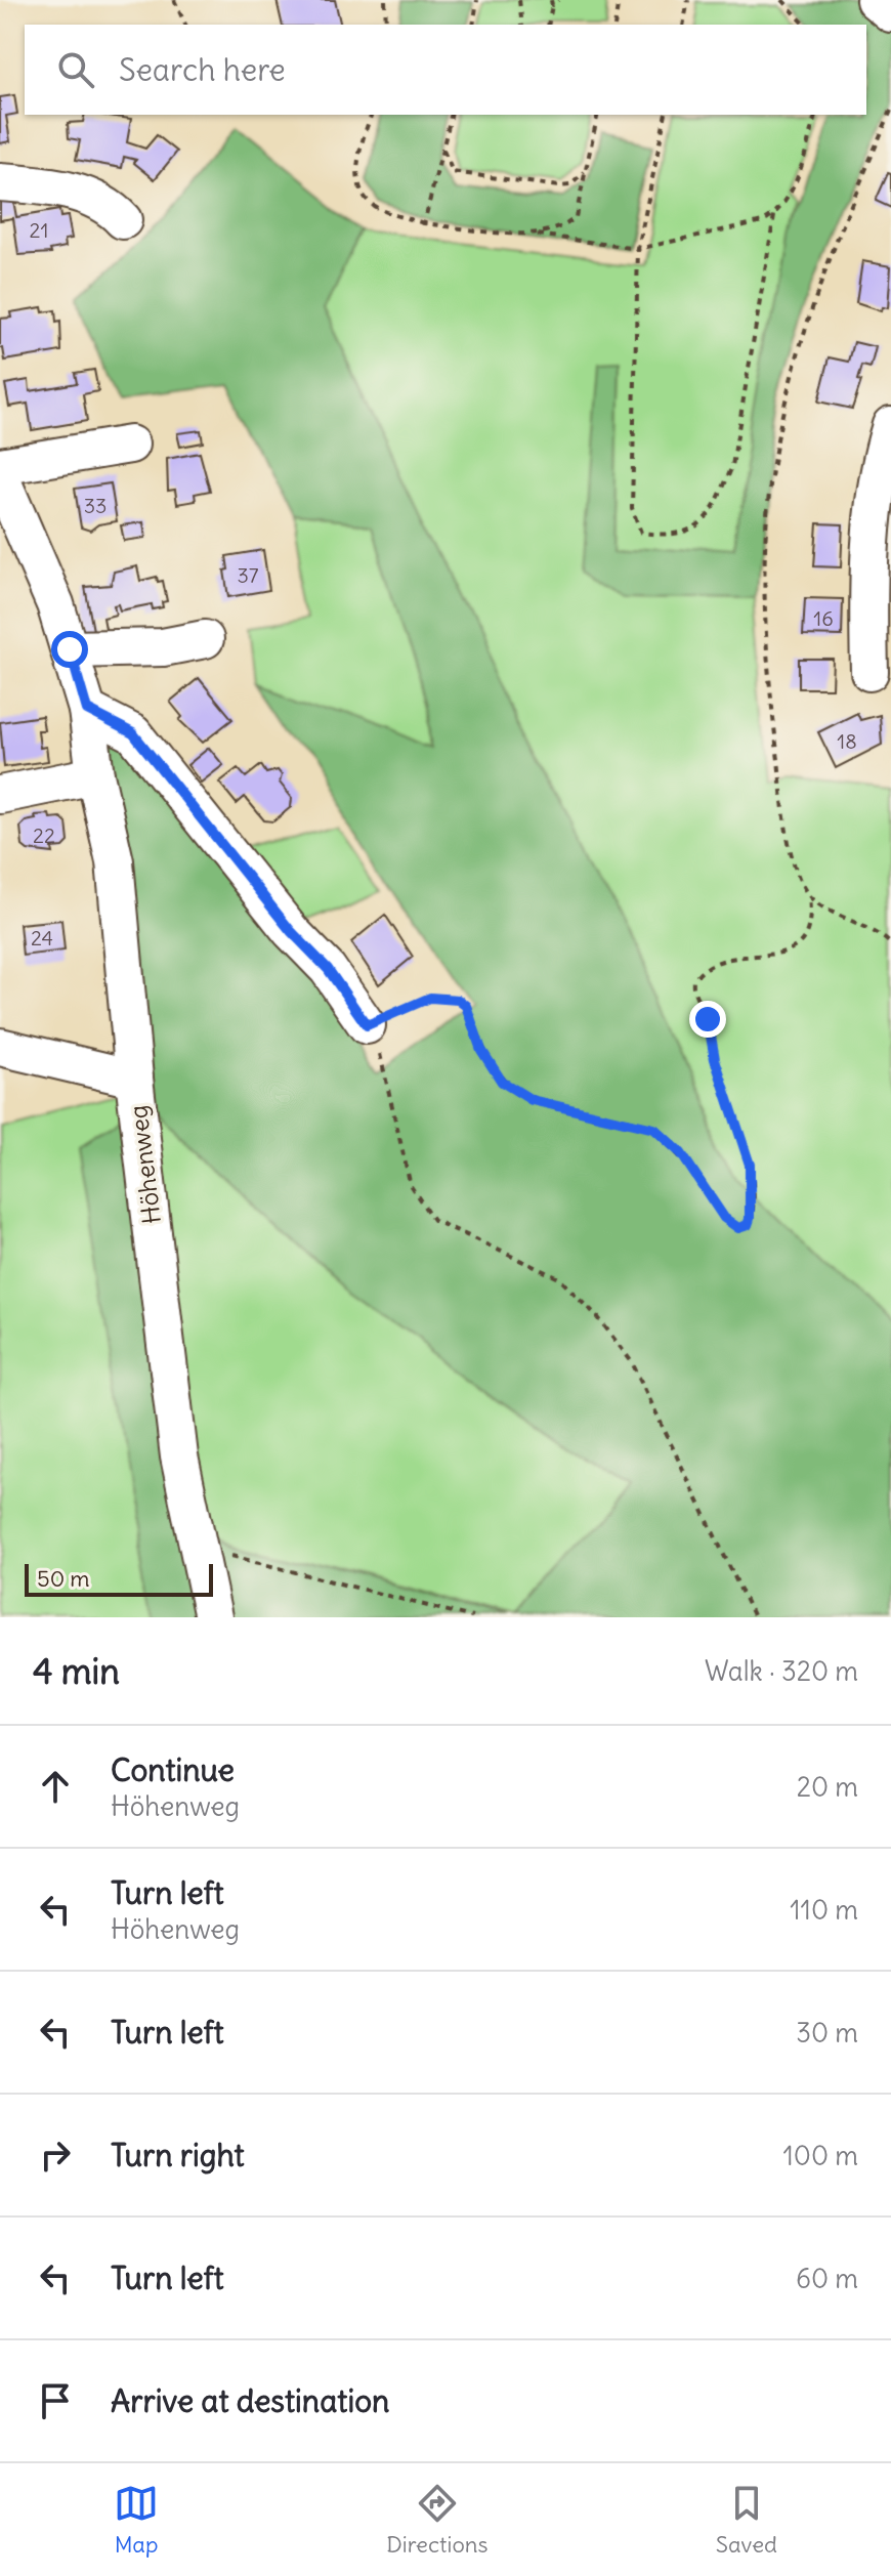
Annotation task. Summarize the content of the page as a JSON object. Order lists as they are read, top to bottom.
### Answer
{
  "streets": {
    "street": ["Höhenweg"]
  },
  "house_numbers": [
    "21",
    "33",
    "37",
    "16",
    "18",
    "22",
    "24"
  ],
  "scale_bar": "50 m",
  "page": {
    "search": "Search here",
    "scale": "50 m",
    "heading": ["4 min", "Walk · 320 m"],
    "list": [
      ["Continue", "Höhenweg", "20 m"],
      ["Turn left", "Höhenweg", "110 m"],
      ["Turn left", "30 m"],
      ["Turn right", "100 m"],
      ["Turn left", "60 m"],
      "Arrive at destination"
    ],
    "nav": ["Map", "Directions", "Saved"]
  }
}
